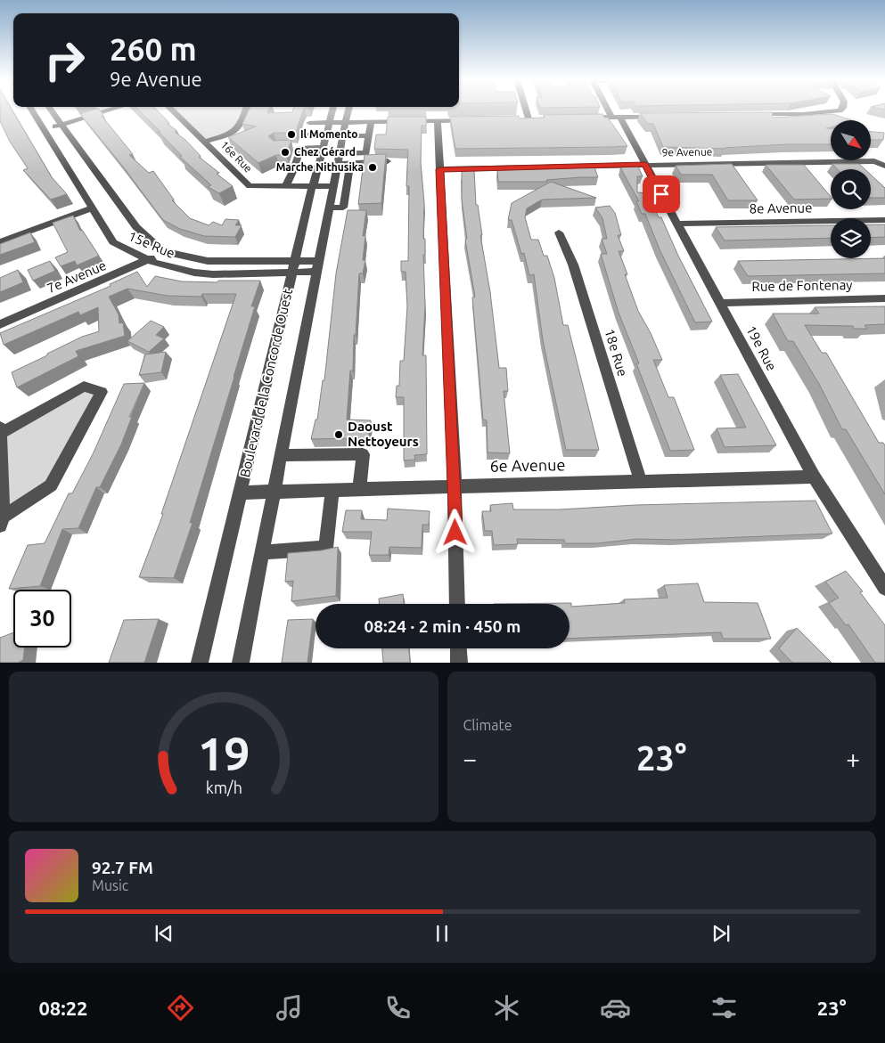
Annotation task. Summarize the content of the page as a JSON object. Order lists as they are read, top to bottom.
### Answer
{
  "streets": {
    "street": [
      "9e Avenue",
      "16e Rue",
      "8e Avenue",
      "15e Rue",
      "7e Avenue",
      "Rue de Fontenay",
      "19e Rue",
      "18e Rue",
      "Boulevard de la Concorde Ouest",
      "6e Avenue"
    ]
  },
  "crossings": [
    ["9e Avenue", "19e Rue"],
    ["16e Rue", "Boulevard de la Concorde Ouest"],
    ["8e Avenue", "19e Rue"],
    ["15e Rue", "7e Avenue"],
    ["15e Rue", "Boulevard de la Concorde Ouest"],
    ["Rue de Fontenay", "19e Rue"],
    ["19e Rue", "6e Avenue"],
    ["18e Rue", "6e Avenue"],
    ["Boulevard de la Concorde Ouest", "6e Avenue"]
  ],
  "places": [
    "Il Momento",
    "Chez Gérard",
    "Marche Nithusika",
    "Daoust Nettoyeurs"
  ],
  "north": "bottom right",
  "page": {
    "turn": ["260 m", "9e Avenue"],
    "limit": "30",
    "trip": "08:24 · 2 min · 450 m",
    "tile": "Climate",
    "heat": ["−", "23°", "+"],
    "song": ["92.7 FM", "Music"],
    "tabs": ["08:22", "23°"],
    "gauge": ["19", "km/h"]
  }
}
